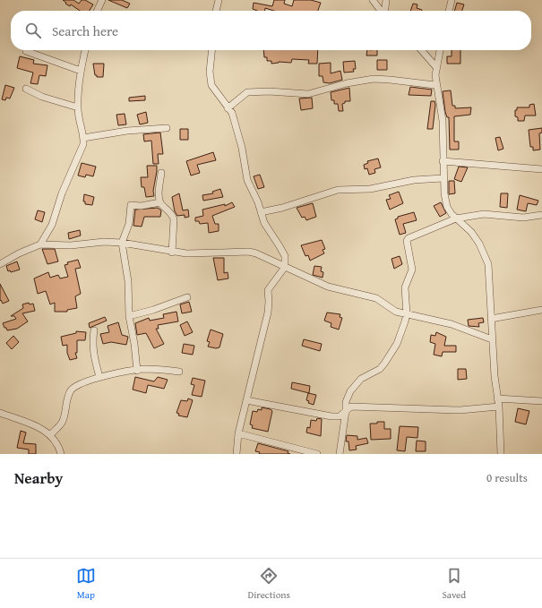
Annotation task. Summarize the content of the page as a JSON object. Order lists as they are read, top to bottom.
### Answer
{
  "page": {
    "search": "Search here",
    "heading": ["Nearby", "0 results"],
    "nav": ["Map", "Directions", "Saved"]
  }
}
